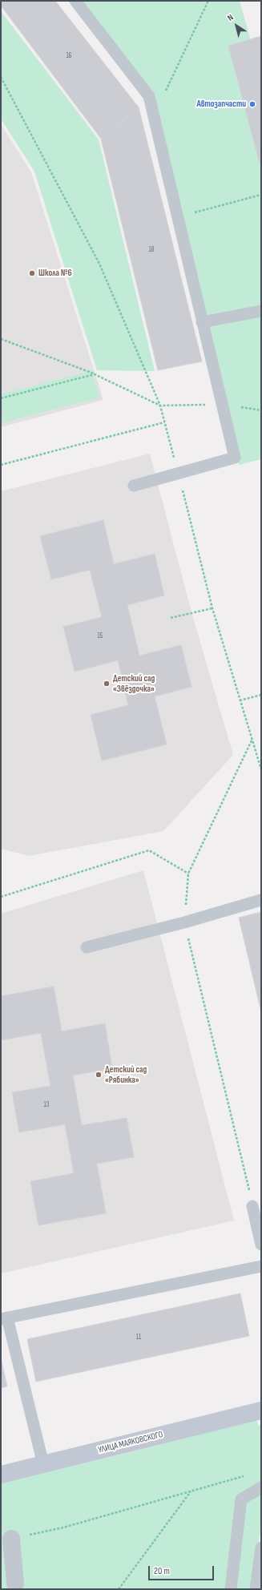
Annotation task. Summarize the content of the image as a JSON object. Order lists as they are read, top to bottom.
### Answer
{
  "streets": {
    "main road": ["УЛИЦА МАЯКОВСКОГО"]
  },
  "places": [
    "Автозапчасти",
    "Школа №6",
    "Детский сад «Звёздочка»",
    "Детский сад «Рябинка»"
  ],
  "house_numbers": [
    "16",
    "18",
    "15",
    "13",
    "11"
  ],
  "scale_bar": "20 m",
  "north": "top left"
}
